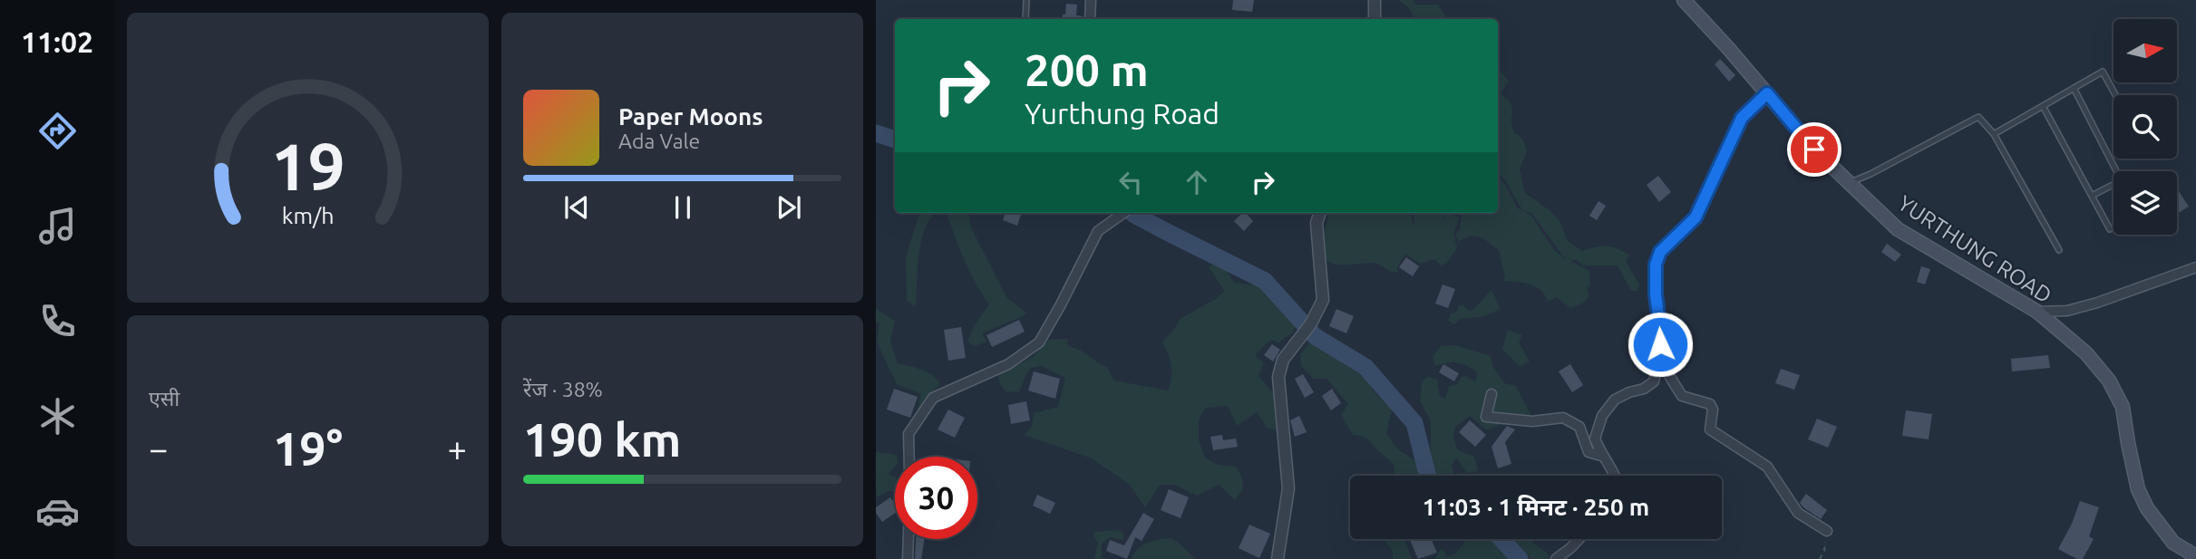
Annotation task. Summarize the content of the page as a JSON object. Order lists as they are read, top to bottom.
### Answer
{
  "streets": {
    "main road": ["YURTHUNG ROAD"]
  },
  "north": "right",
  "page": {
    "tabs": "11:02",
    "turn": ["200 m", "Yurthung Road"],
    "song": ["Paper Moons", "Ada Vale"],
    "tile": [
      "एसी",
      ["रेंज · 38%", "190 km"]
    ],
    "heat": ["−", "19°", "+"],
    "limit": "30",
    "trip": "11:03 · 1 मिनट · 250 m",
    "gauge": ["19", "km/h"]
  }
}
